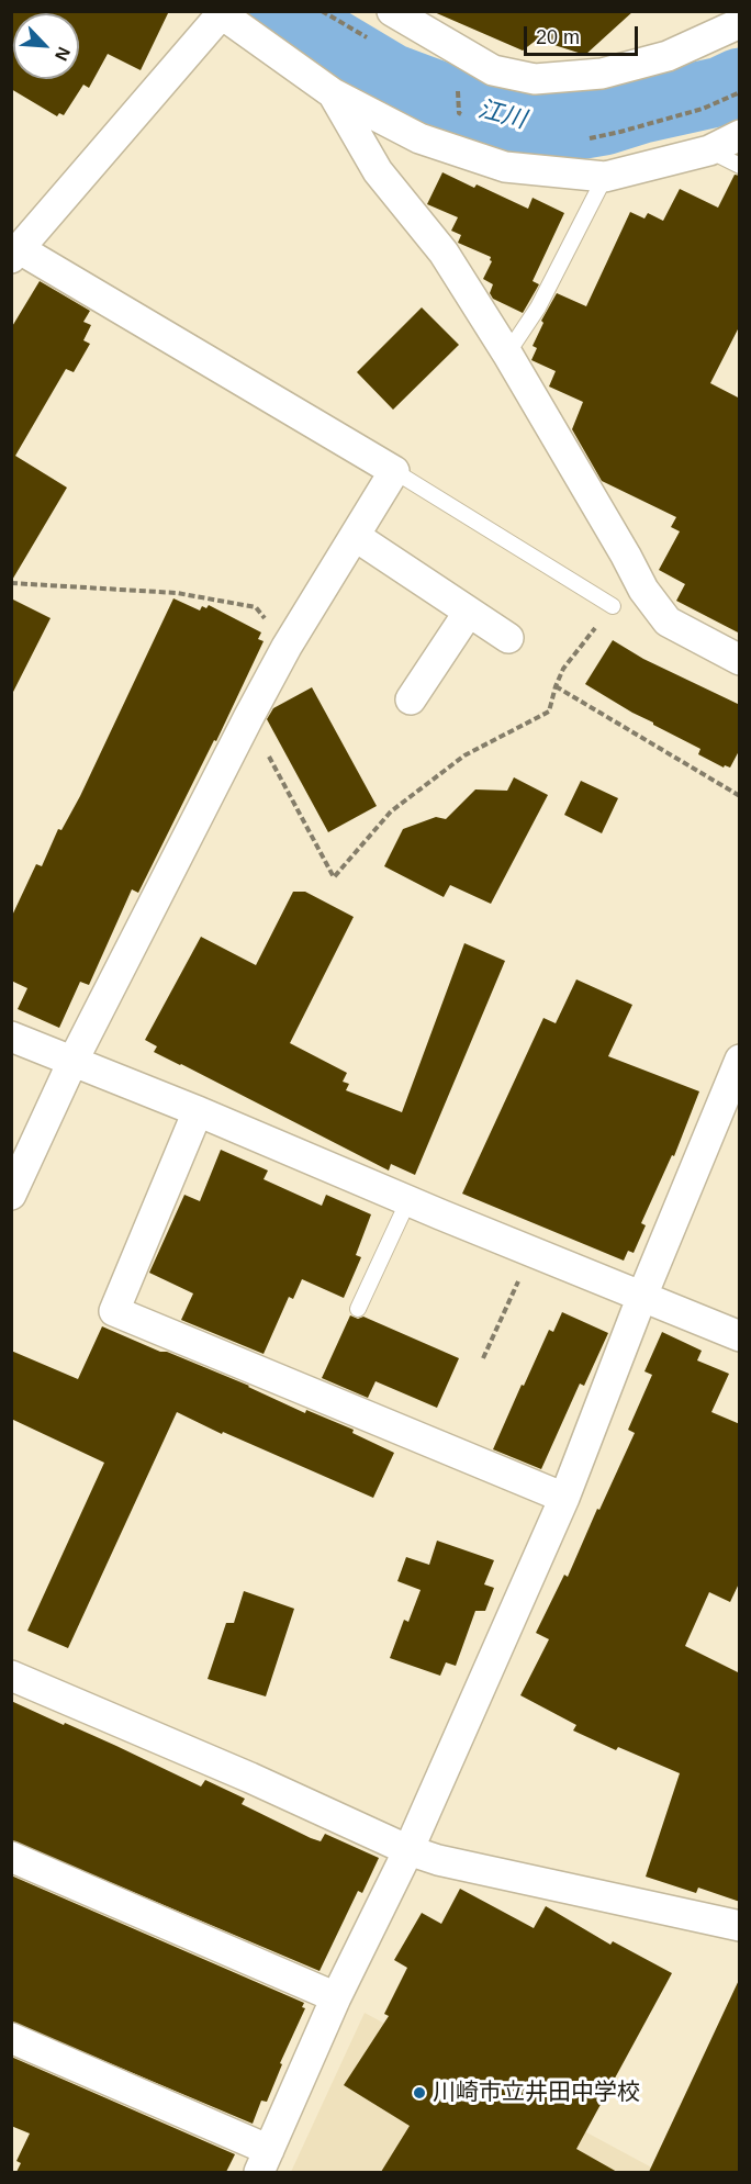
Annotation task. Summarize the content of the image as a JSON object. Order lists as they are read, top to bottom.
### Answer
{
  "water": ["江川"],
  "places": ["川崎市立井田中学校"],
  "scale_bar": "20 m",
  "north": "bottom right"
}
